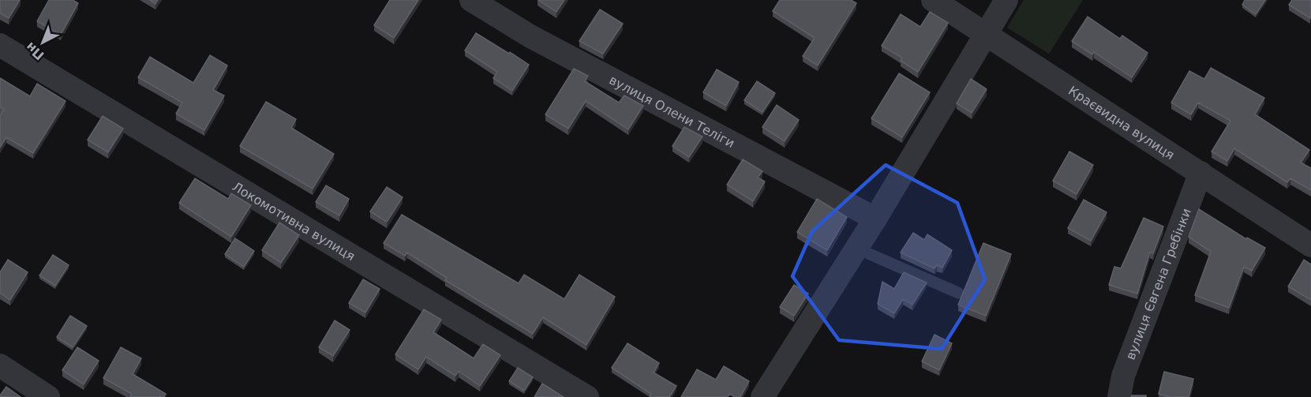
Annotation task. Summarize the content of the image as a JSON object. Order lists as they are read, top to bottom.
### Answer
{
  "streets": {
    "street": [
      "вулиця Олени Теліги",
      "Краєвидна вулиця",
      "Локомотивна вулиця",
      "вулиця Євгена Гребінки"
    ]
  },
  "crossings": [
    ["Краєвидна вулиця", "вулиця Євгена Гребінки"]
  ],
  "north": "bottom left"
}
